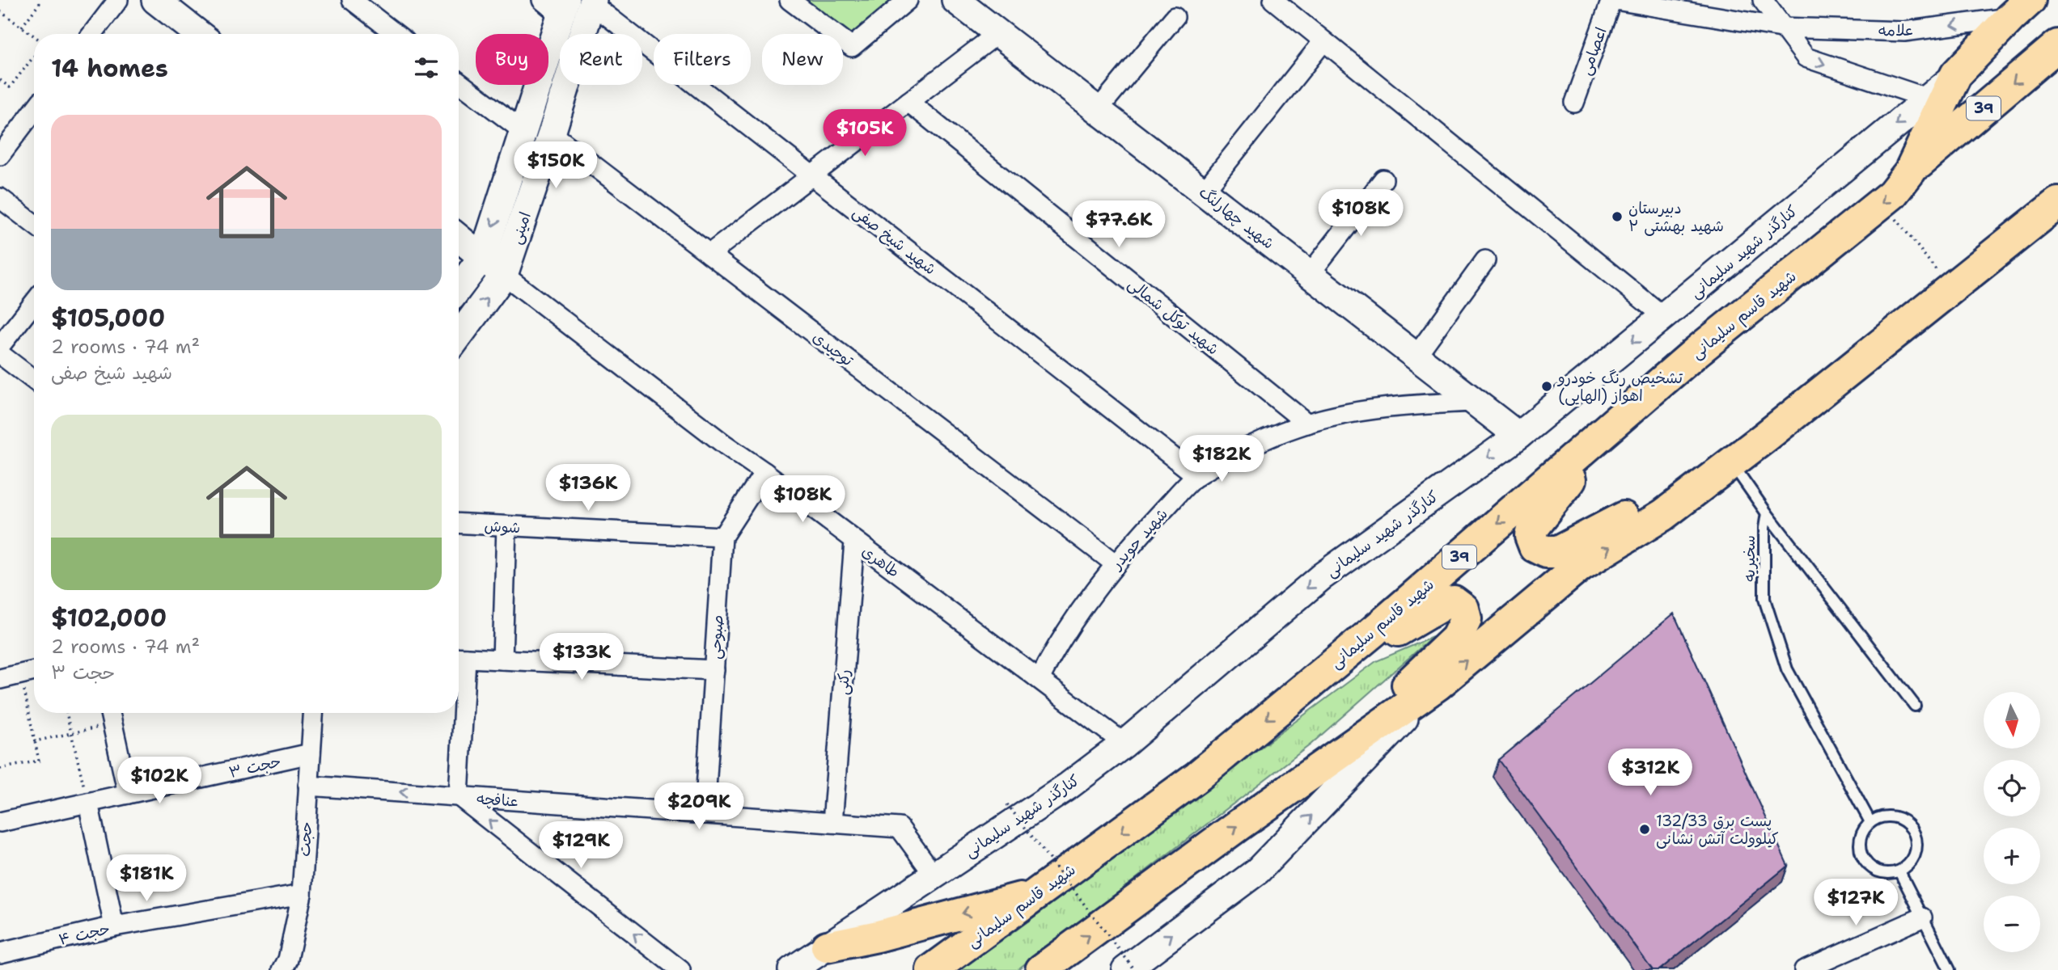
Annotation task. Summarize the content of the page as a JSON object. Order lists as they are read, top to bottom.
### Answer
{
  "streets": {
    "highway": ["39", "شهید قاسم سلیمانی"],
    "street": [
      "علامه",
      "اعصامی",
      "شهید چهارلنگ",
      "امینی",
      "شهید شیخ صفی",
      "کنارگذر شهید سلیمانی",
      "شهید توکل شمالی",
      "توحیدی",
      "شوش",
      "شهید حویدر",
      "طاهری",
      "صبوحی",
      "رکنی",
      "حجت ۳",
      "عنافچه",
      "حجت",
      "حجت ۴"
    ],
    "lane": ["سخیریه"]
  },
  "crossings": [
    ["علامه", "اعصامی"],
    ["علامه", "39"],
    ["39", "کنارگذر شهید سلیمانی"],
    ["39", "شهید قاسم سلیمانی"],
    ["شهید چهارلنگ", "کنارگذر شهید سلیمانی"],
    ["شهید چهارلنگ", "شهید حویدر"],
    ["امینی", "شهید شیخ صفی"],
    ["امینی", "توحیدی"],
    ["امینی", "طاهری"],
    ["شهید شیخ صفی", "شهید حویدر"],
    ["کنارگذر شهید سلیمانی", "شهید قاسم سلیمانی"],
    ["کنارگذر شهید سلیمانی", "طاهری"],
    ["کنارگذر شهید سلیمانی", "عنافچه"],
    ["شهید توکل شمالی", "شهید حویدر"],
    ["توحیدی", "شهید حویدر"],
    ["شوش", "صبوحی"],
    ["شهید حویدر", "طاهری"],
    ["طاهری", "صبوحی"],
    ["طاهری", "رکنی"],
    ["صبوحی", "عنافچه"],
    ["رکنی", "عنافچه"],
    ["حجت ۳", "حجت"],
    ["عنافچه", "حجت"],
    ["حجت", "حجت ۴"]
  ],
  "one_way": ["علامه"],
  "places": ["دبیرستان شهید بهشتی ۲", "تشخیص رنگ خودرو اهواز (الهایی)", "پست برق 132/33 کیلوولت آتش نشانی"],
  "north": "bottom",
  "page": {
    "chip": [
      "Buy",
      "Rent",
      "Filters",
      "New"
    ],
    "heading": "14 homes",
    "list": [
      {
        "name": "$105,000",
        "note": "2 rooms · 74 m² · شهید شیخ صفی"
      },
      {
        "name": "$102,000",
        "note": "2 rooms · 74 m² · حجت ۳"
      }
    ],
    "price": [
      "$105K",
      "$150K",
      "$108K",
      "$77.6K",
      "$182K",
      "$136K",
      "$108K",
      "$133K",
      "$312K",
      "$102K",
      "$209K",
      "$129K",
      "$181K",
      "$127K"
    ],
    "map_buttons": ["+", "−"]
  }
}
